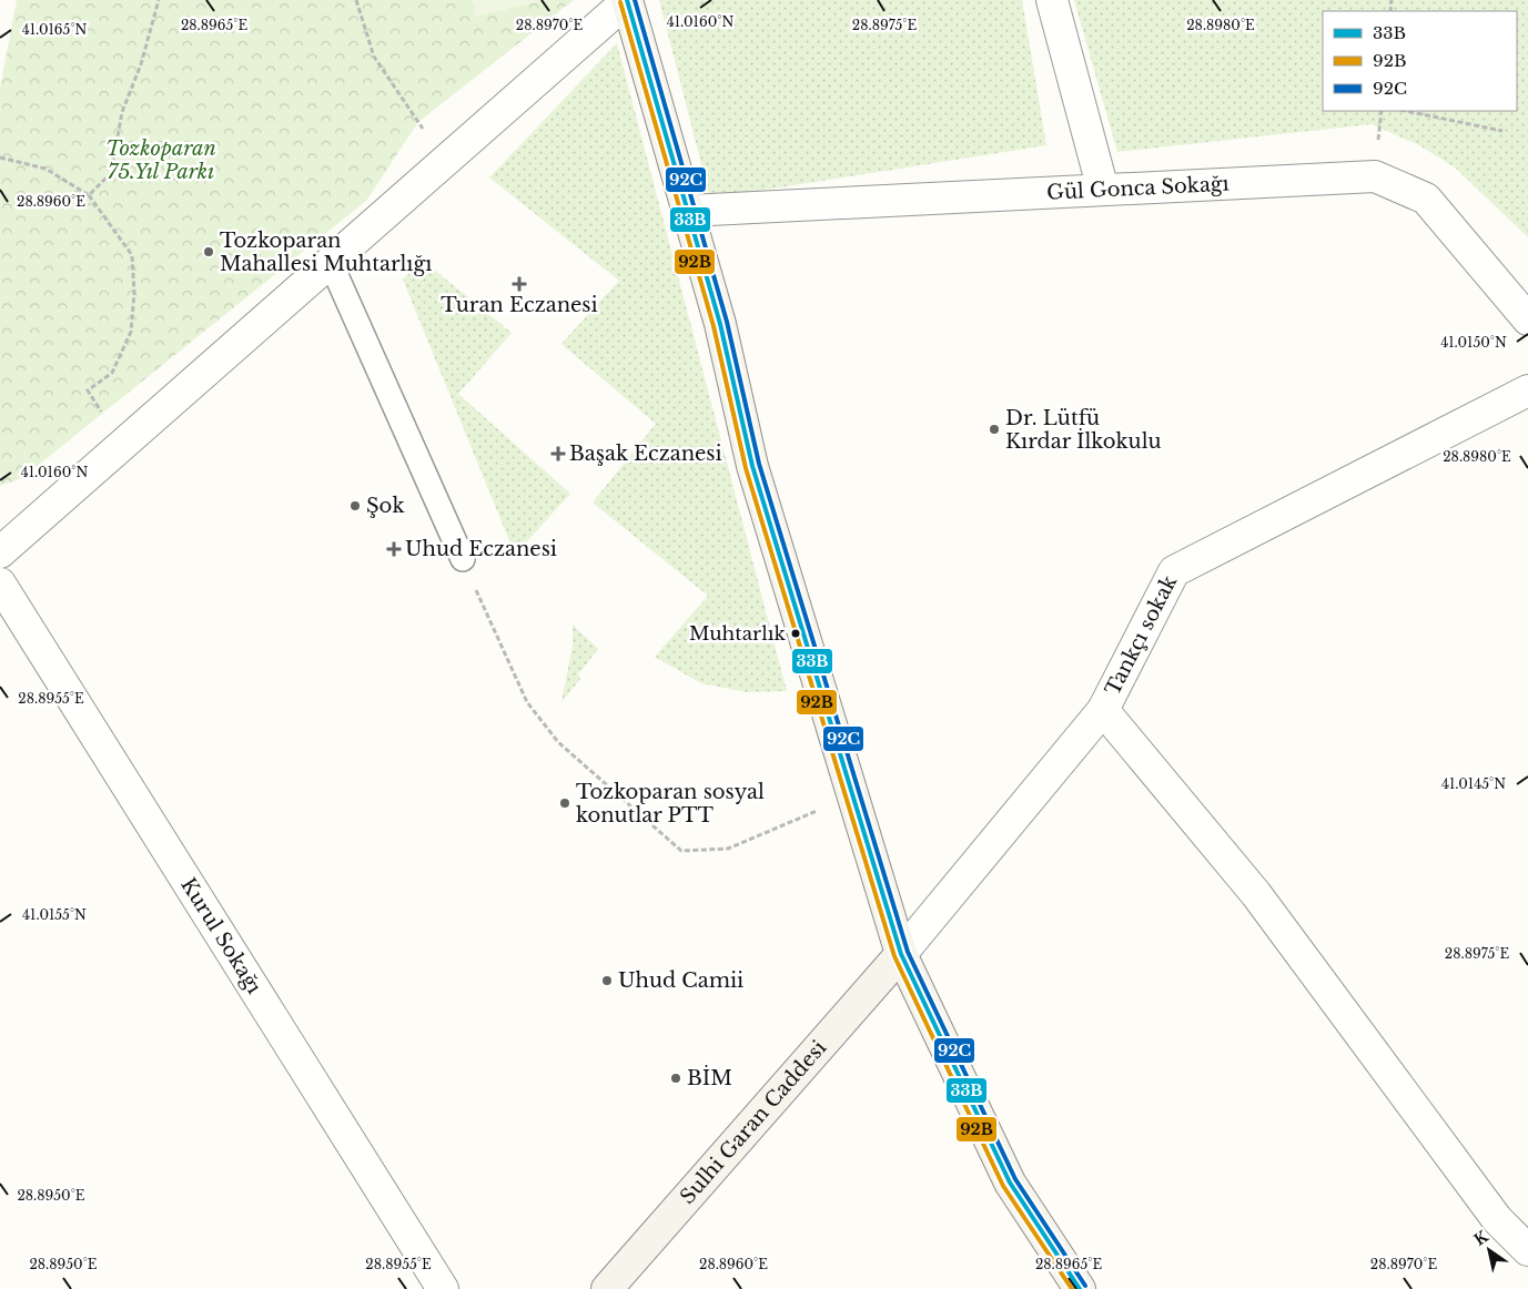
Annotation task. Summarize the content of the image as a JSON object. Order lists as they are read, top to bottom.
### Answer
{
  "streets": {
    "street": [
      "Gül Gonca Sokağı",
      "Tankçı sokak",
      "Kurul Sokağı",
      "Sulhi Garan Caddesi"
    ]
  },
  "crossings": [
    ["Tankçı sokak", "Sulhi Garan Caddesi"]
  ],
  "parks": ["Tozkoparan 75.Yıl Parkı"],
  "places": {
    "other": [
      "Tozkoparan Mahallesi Muhtarlığı",
      "Dr. Lütfü Kırdar İlkokulu",
      "Şok",
      "Muhtarlık",
      "Tozkoparan sosyal konutlar PTT",
      "Uhud Camii",
      "BİM"
    ],
    "health": ["Turan Eczanesi", "Başak Eczanesi", "Uhud Eczanesi"]
  },
  "lines": ["transit line 33B", "transit line 92C", "transit line 92B"],
  "legend": ["33B", "92B", "92C"],
  "north": "top left",
  "coordinates": [
    "41.0160°N",
    "28.8965°E",
    "28.8970°E",
    "28.8975°E",
    "28.8980°E",
    "41.0165°N",
    "28.8960°E",
    "41.0150°N",
    "28.8955°E",
    "41.0145°N",
    "41.0155°N",
    "28.8950°E"
  ]
}
